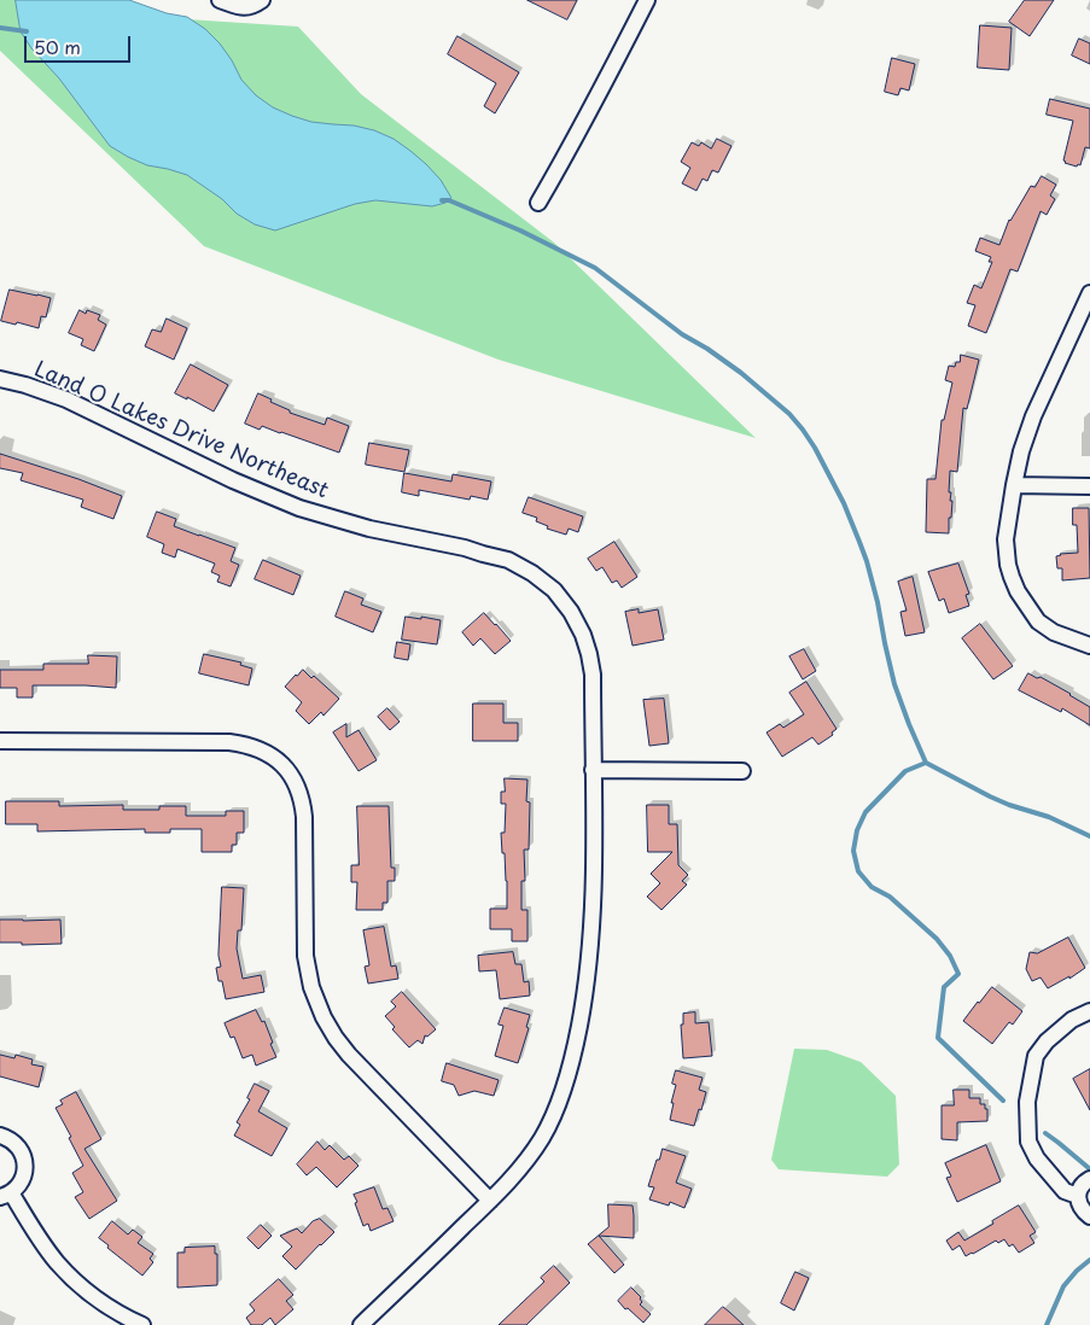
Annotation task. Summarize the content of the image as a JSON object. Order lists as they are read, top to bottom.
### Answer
{
  "streets": {
    "street": ["Land O Lakes Drive Northeast"]
  },
  "scale_bar": "50 m"
}
